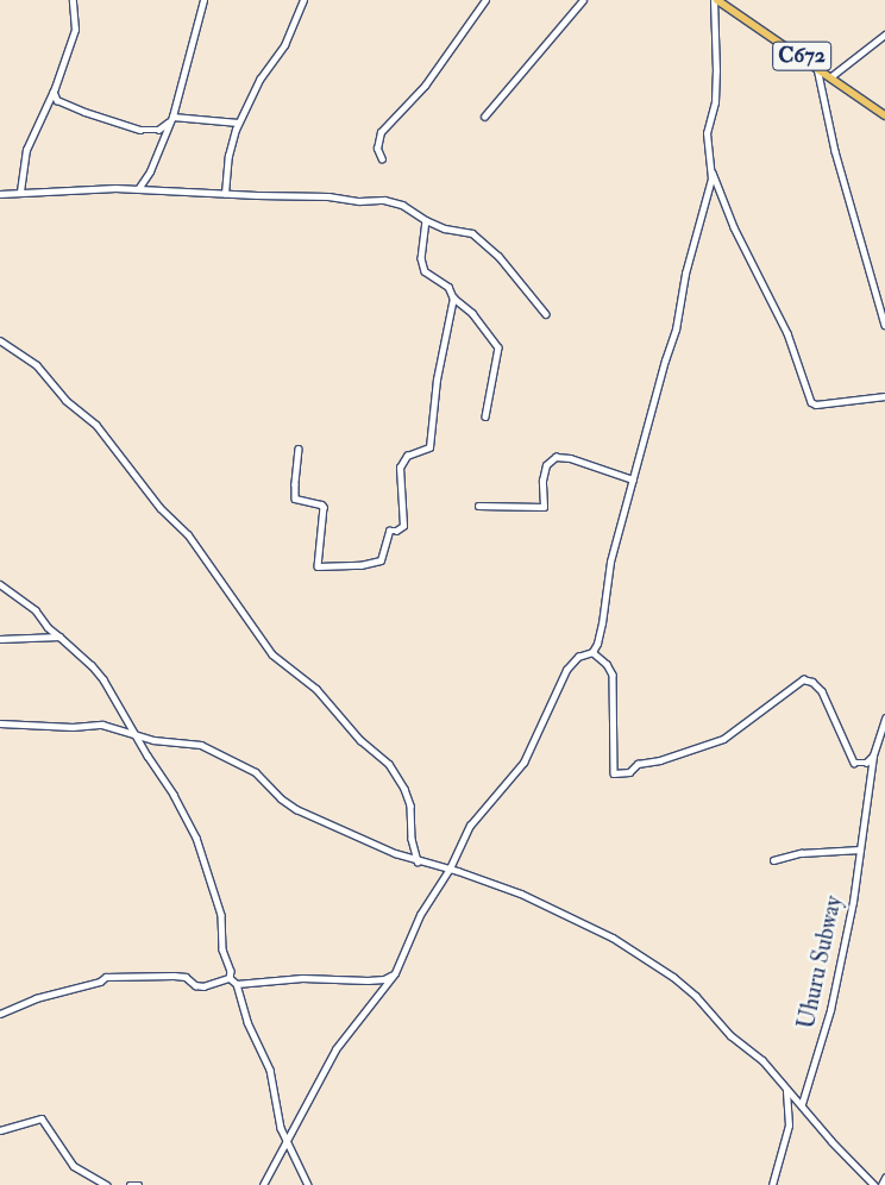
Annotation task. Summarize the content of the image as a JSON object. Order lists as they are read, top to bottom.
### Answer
{
  "streets": {
    "main road": ["C672"],
    "street": ["Uhuru Subway"]
  }
}
